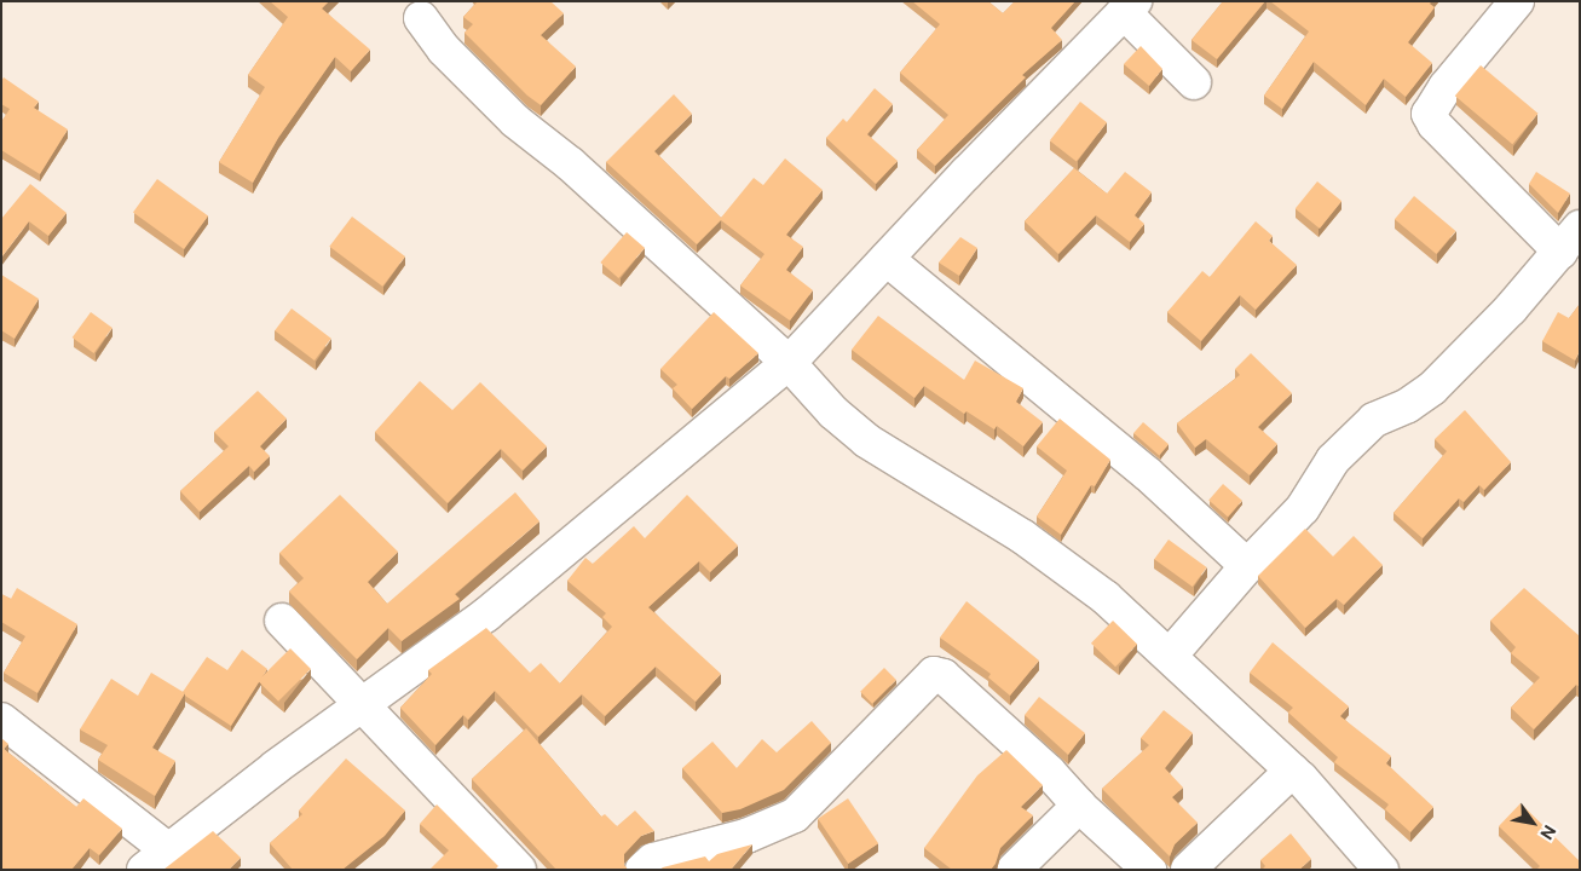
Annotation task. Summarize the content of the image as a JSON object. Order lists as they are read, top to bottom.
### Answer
{
  "north": "bottom right"
}
